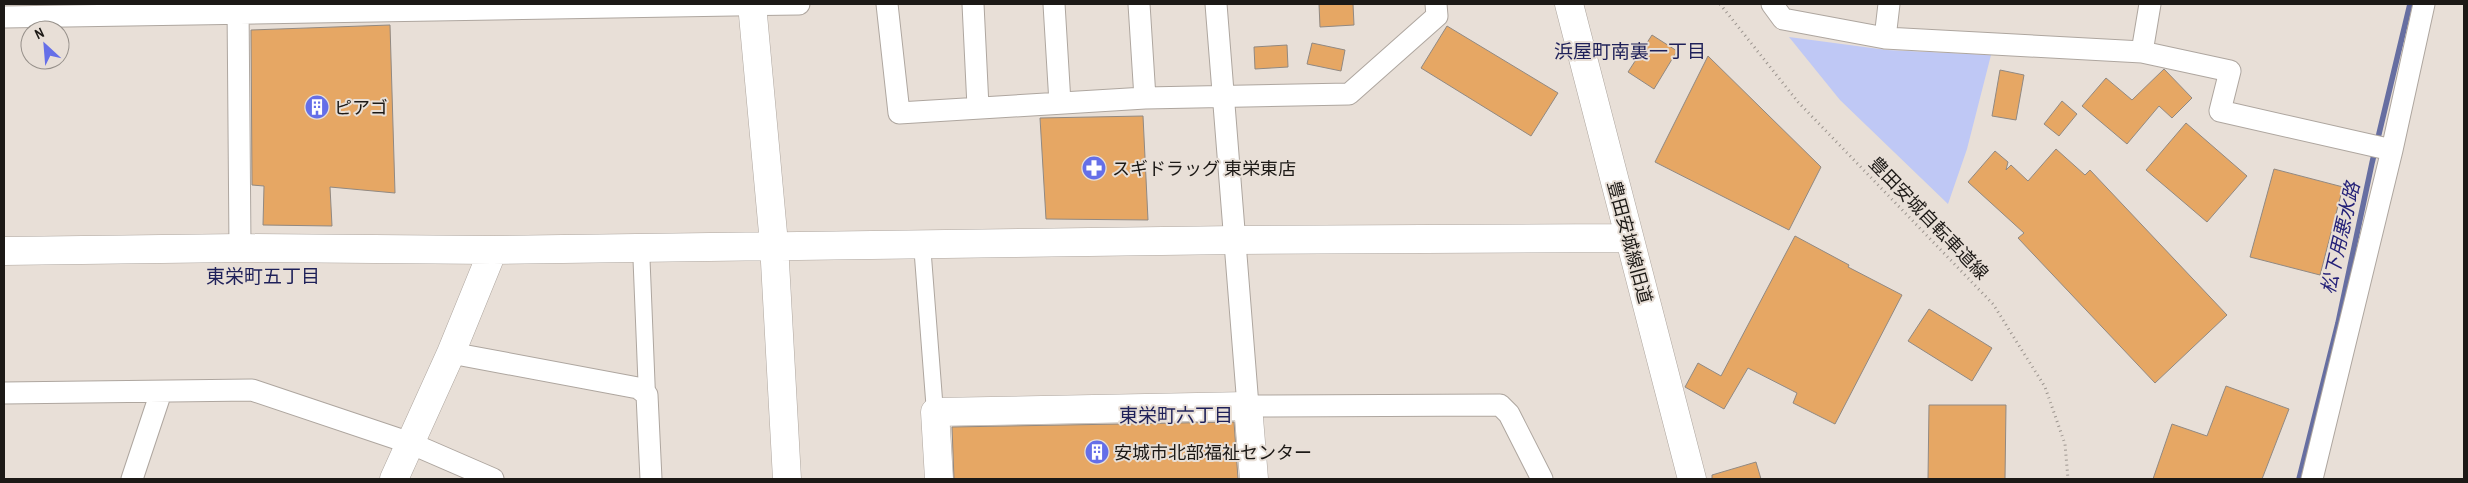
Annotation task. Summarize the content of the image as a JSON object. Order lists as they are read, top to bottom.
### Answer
{
  "streets": {
    "street": ["豊田安城線旧道"],
    "path": ["豊田安城自転車道線"]
  },
  "districts": ["浜屋町南裏一丁目", "東栄町五丁目", "東栄町六丁目"],
  "water": ["松下用悪水路"],
  "places": {
    "building": ["ピアゴ", "安城市北部福祉センター"],
    "pharmacy": ["スギドラッグ 東栄東店"]
  },
  "north": "top left"
}
